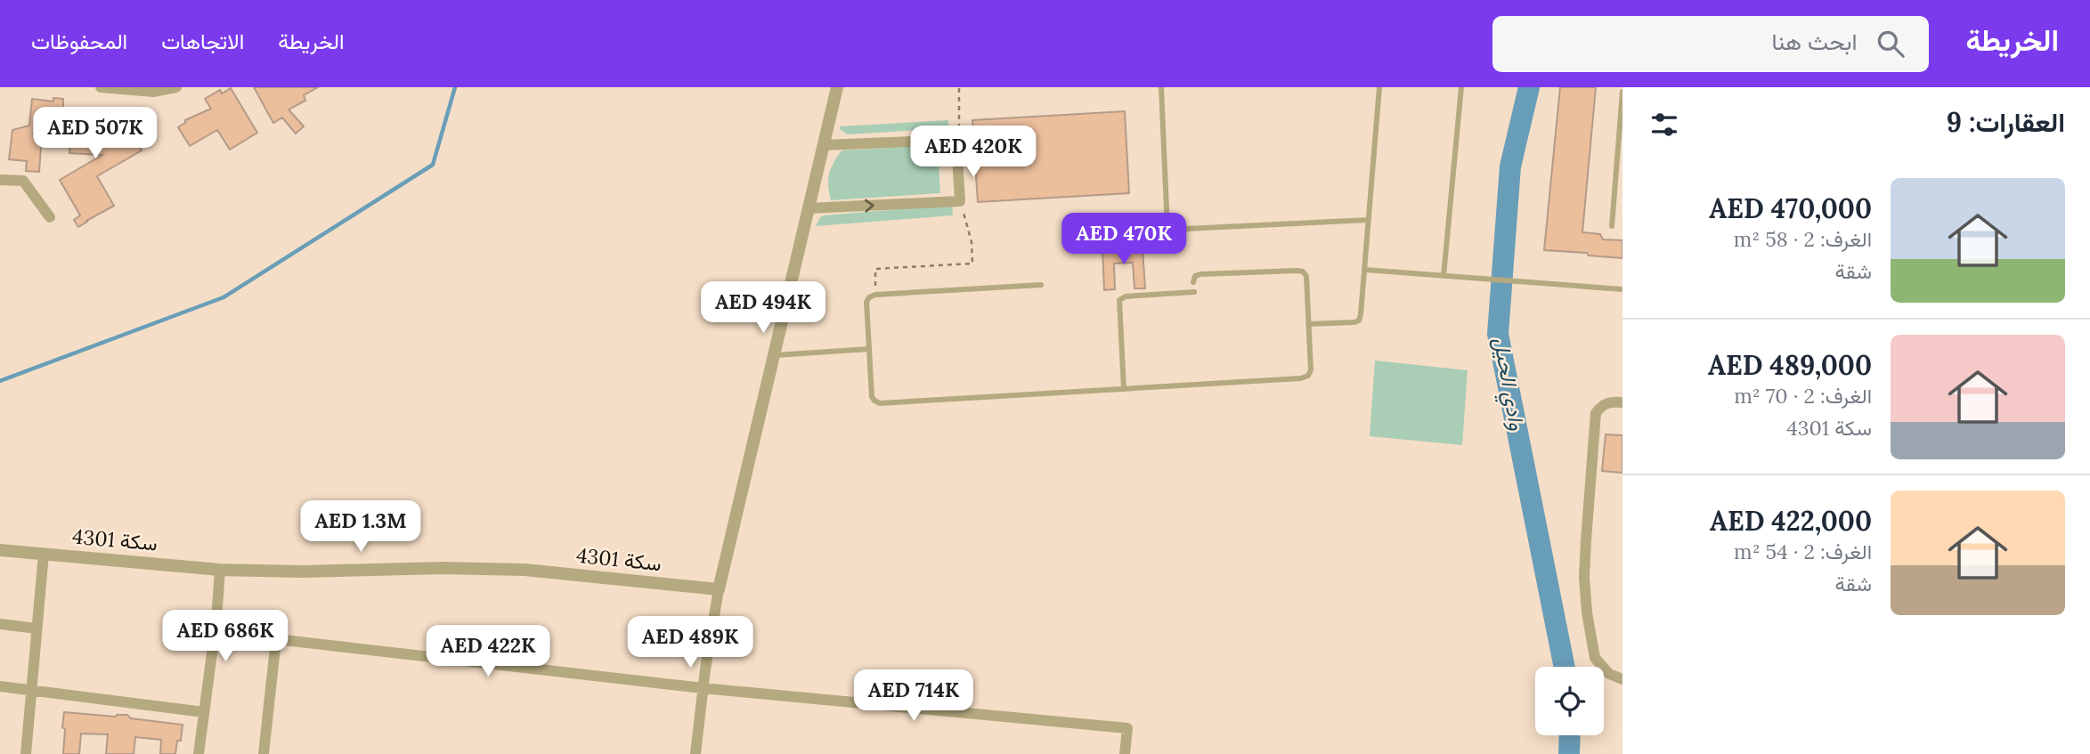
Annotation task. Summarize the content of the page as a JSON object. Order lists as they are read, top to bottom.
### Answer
{
  "streets": {
    "street": ["سكة 4301"]
  },
  "water": ["وادي الحيل"],
  "page": {
    "header": "الخريطة",
    "search": "ابحث هنا",
    "nav": ["الخريطة", "الاتجاهات", "المحفوظات"],
    "heading": "العقارات: 9",
    "price": [
      "AED 507K",
      "AED 420K",
      "AED 470K",
      "AED 494K",
      "AED 1.3M",
      "AED 686K",
      "AED 489K",
      "AED 422K",
      "AED 714K"
    ],
    "list": [
      {
        "name": "AED 470,000",
        "note": "الغرف: 2 · 58 m² · شقة"
      },
      {
        "name": "AED 489,000",
        "note": "الغرف: 2 · 70 m² · سكة 4301"
      },
      {
        "name": "AED 422,000",
        "note": "الغرف: 2 · 54 m² · شقة"
      }
    ]
  }
}
